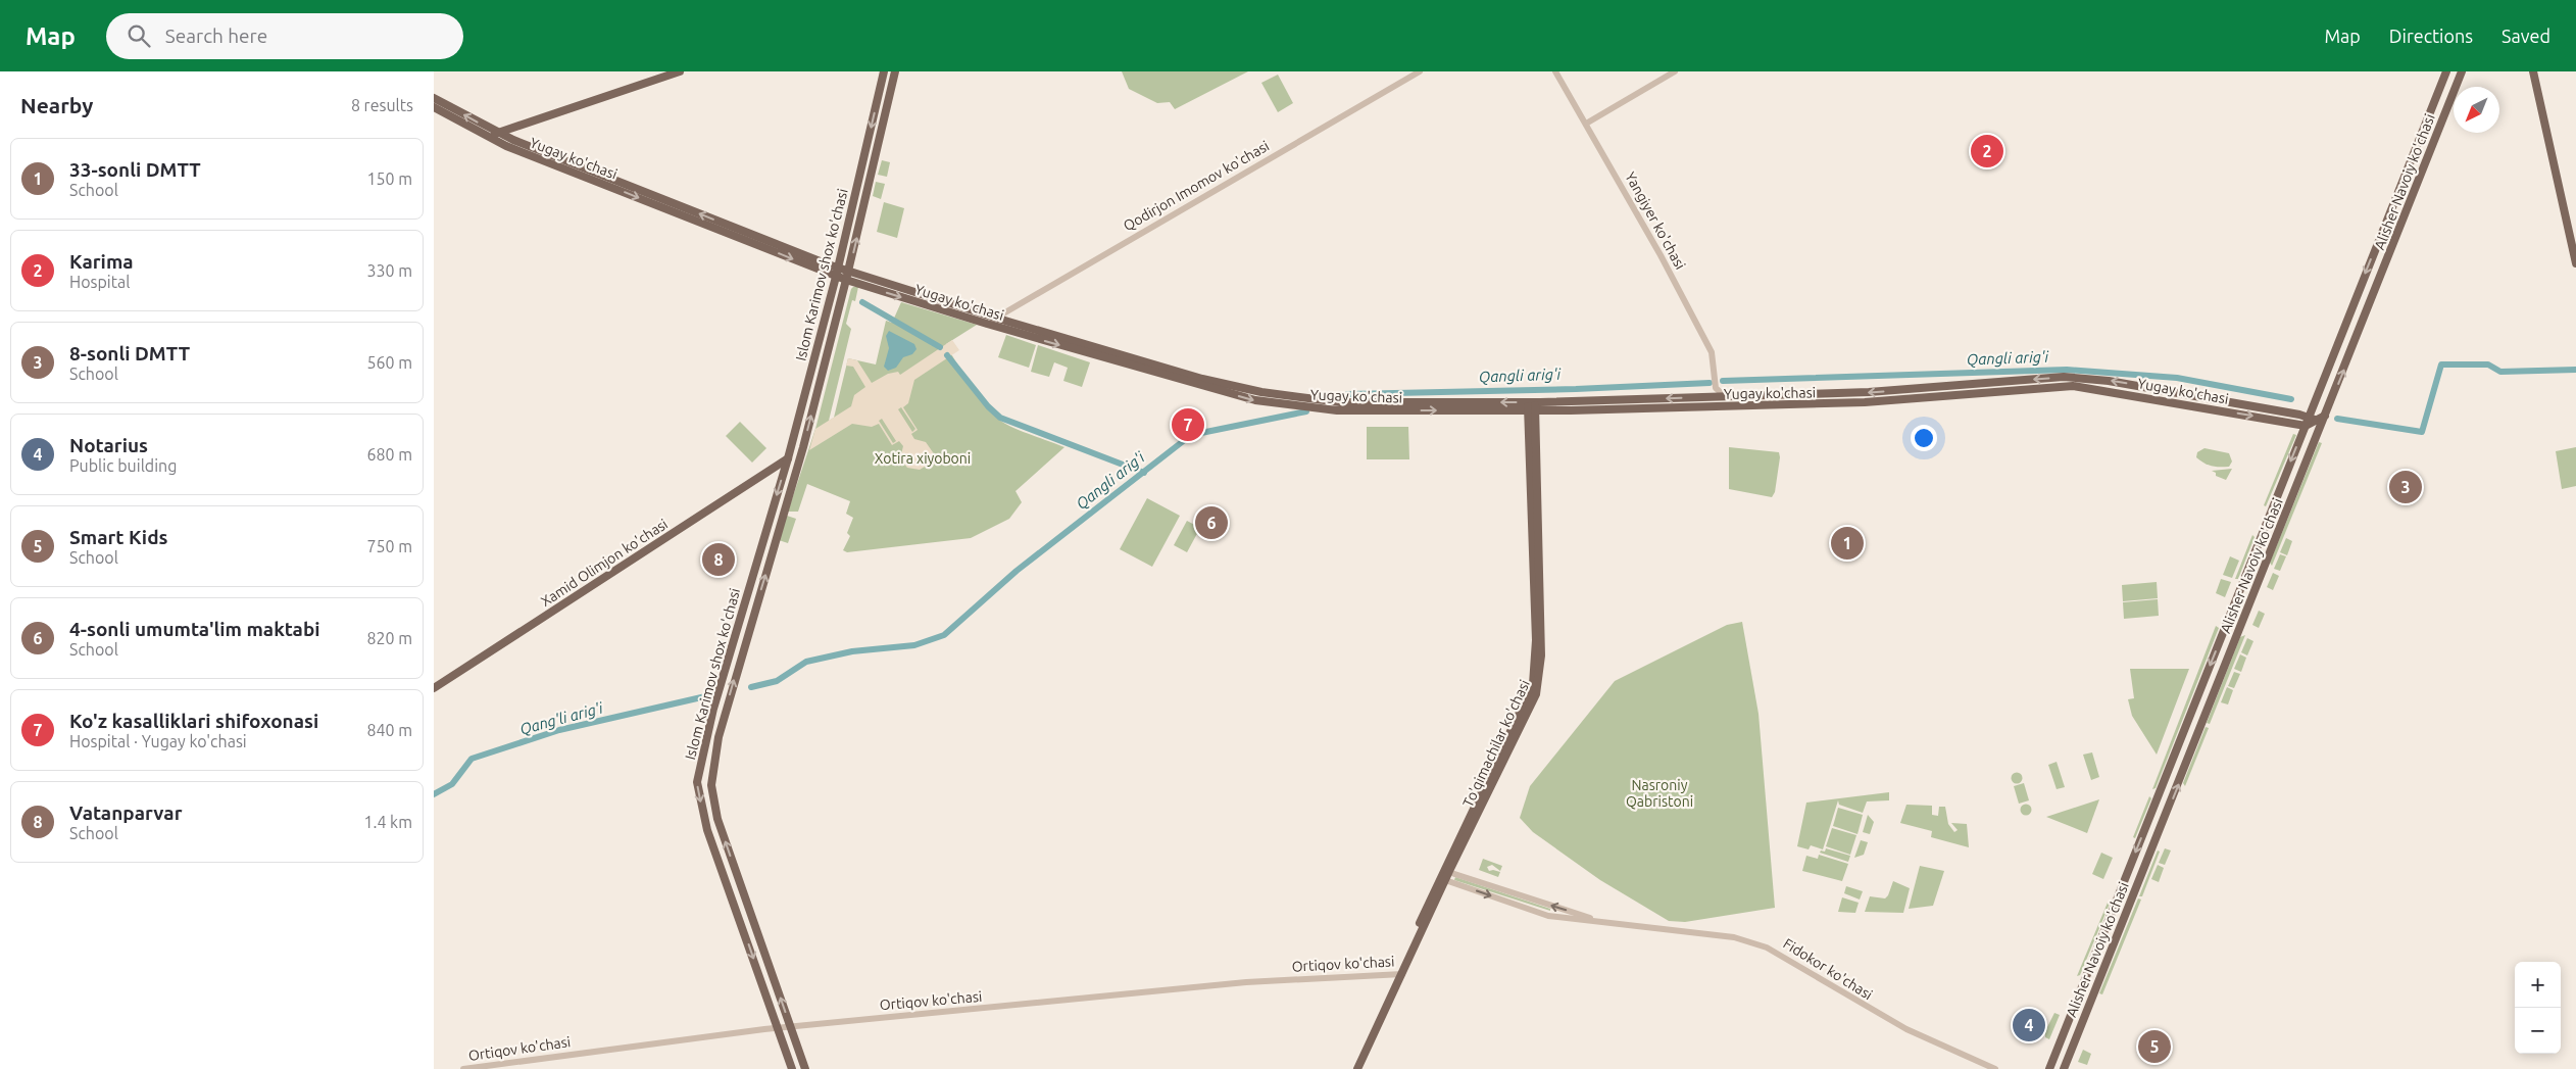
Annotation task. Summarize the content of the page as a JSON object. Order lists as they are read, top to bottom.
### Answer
{
  "streets": {
    "main road": [
      "Yugay ko'chasi",
      "Alisher Navoiy ko'chasi",
      "Islom Karimov shox ko'chasi",
      "Xamid Olimjon ko'chasi",
      "To'qimachilar ko'chasi"
    ],
    "street": [
      "Qodirjon Imomov ko'chasi",
      "Yangiyer ko'chasi",
      "Ortiqov ko'chasi",
      "Fidokor ko'chasi"
    ]
  },
  "crossings": [
    ["Yugay ko'chasi", "Alisher Navoiy ko'chasi"],
    ["Yugay ko'chasi", "Qodirjon Imomov ko'chasi"],
    ["Yugay ko'chasi", "Yangiyer ko'chasi"],
    ["Yugay ko'chasi", "Islom Karimov shox ko'chasi"],
    ["Yugay ko'chasi", "To'qimachilar ko'chasi"],
    ["Islom Karimov shox ko'chasi", "Xamid Olimjon ko'chasi"],
    ["Islom Karimov shox ko'chasi", "Ortiqov ko'chasi"],
    ["To'qimachilar ko'chasi", "Ortiqov ko'chasi"],
    ["To'qimachilar ko'chasi", "Fidokor ko'chasi"]
  ],
  "water": ["Qangli arig'i", "Qang'li arig'i"],
  "parks": ["Xotira xiyoboni", "Nasroniy Qabristoni"],
  "north": "bottom left",
  "page": {
    "header": "Map",
    "search": "Search here",
    "nav": ["Map", "Directions", "Saved"],
    "heading": ["Nearby", "8 results"],
    "pins": [
      "2",
      "7",
      "3",
      "6",
      "1",
      "8",
      "4",
      "5"
    ],
    "list": [
      {
        "mark": "1",
        "name": "33-sonli DMTT",
        "note": "School",
        "value": "150 m"
      },
      {
        "mark": "2",
        "name": "Karima",
        "note": "Hospital",
        "value": "330 m"
      },
      {
        "mark": "3",
        "name": "8-sonli DMTT",
        "note": "School",
        "value": "560 m"
      },
      {
        "mark": "4",
        "name": "Notarius",
        "note": "Public building",
        "value": "680 m"
      },
      {
        "mark": "5",
        "name": "Smart Kids",
        "note": "School",
        "value": "750 m"
      },
      {
        "mark": "6",
        "name": "4-sonli umumta'lim maktabi",
        "note": "School",
        "value": "820 m"
      },
      {
        "mark": "7",
        "name": "Ko'z kasalliklari shifoxonasi",
        "note": "Hospital · Yugay ko'chasi",
        "value": "840 m"
      },
      {
        "mark": "8",
        "name": "Vatanparvar",
        "note": "School",
        "value": "1.4 km"
      }
    ],
    "map_buttons": ["+", "−"]
  }
}
